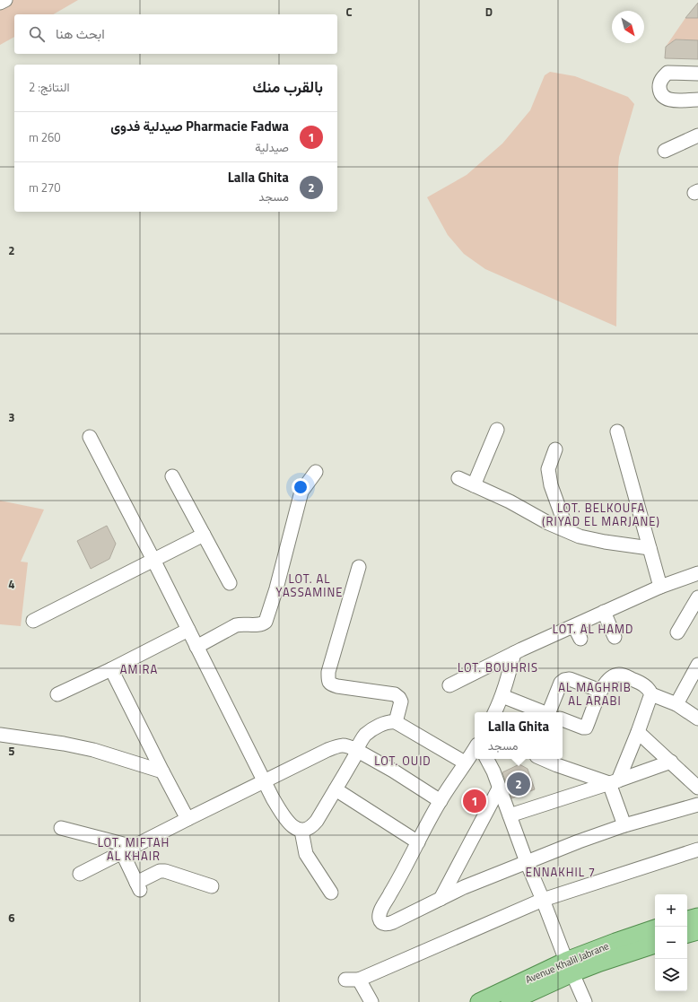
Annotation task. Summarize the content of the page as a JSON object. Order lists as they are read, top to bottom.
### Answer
{
  "streets": {
    "main road": ["Avenue Khalil Jabrane"]
  },
  "districts": [
    "LOT. BELKOUFA (RIYAD EL MARJANE)",
    "LOT. AL YASSAMINE",
    "LOT. AL HAMD",
    "LOT. BOUHRIS",
    "AMIRA",
    "AL MAGHRIB AL ARABI",
    "LOT. OUID",
    "LOT. MIFTAH AL KHAIR",
    "ENNAKHIL 7"
  ],
  "north": "bottom right",
  "page": {
    "search": "ابحث هنا",
    "heading": ["بالقرب منك", "النتائج: 2"],
    "list": [
      {
        "mark": "1",
        "name": "Pharmacie Fadwa صيدلية فدوى",
        "note": "صيدلية",
        "value": "260 m"
      },
      {
        "mark": "2",
        "name": "Lalla Ghita",
        "note": "مسجد",
        "value": "270 m"
      }
    ],
    "popup": ["Lalla Ghita", "مسجد"],
    "pins": ["2", "1"],
    "map_buttons": ["+", "−"]
  },
  "grid": {
    "columns": ["C", "D"],
    "rows": [
      "2",
      "3",
      "4",
      "5",
      "6"
    ]
  }
}
